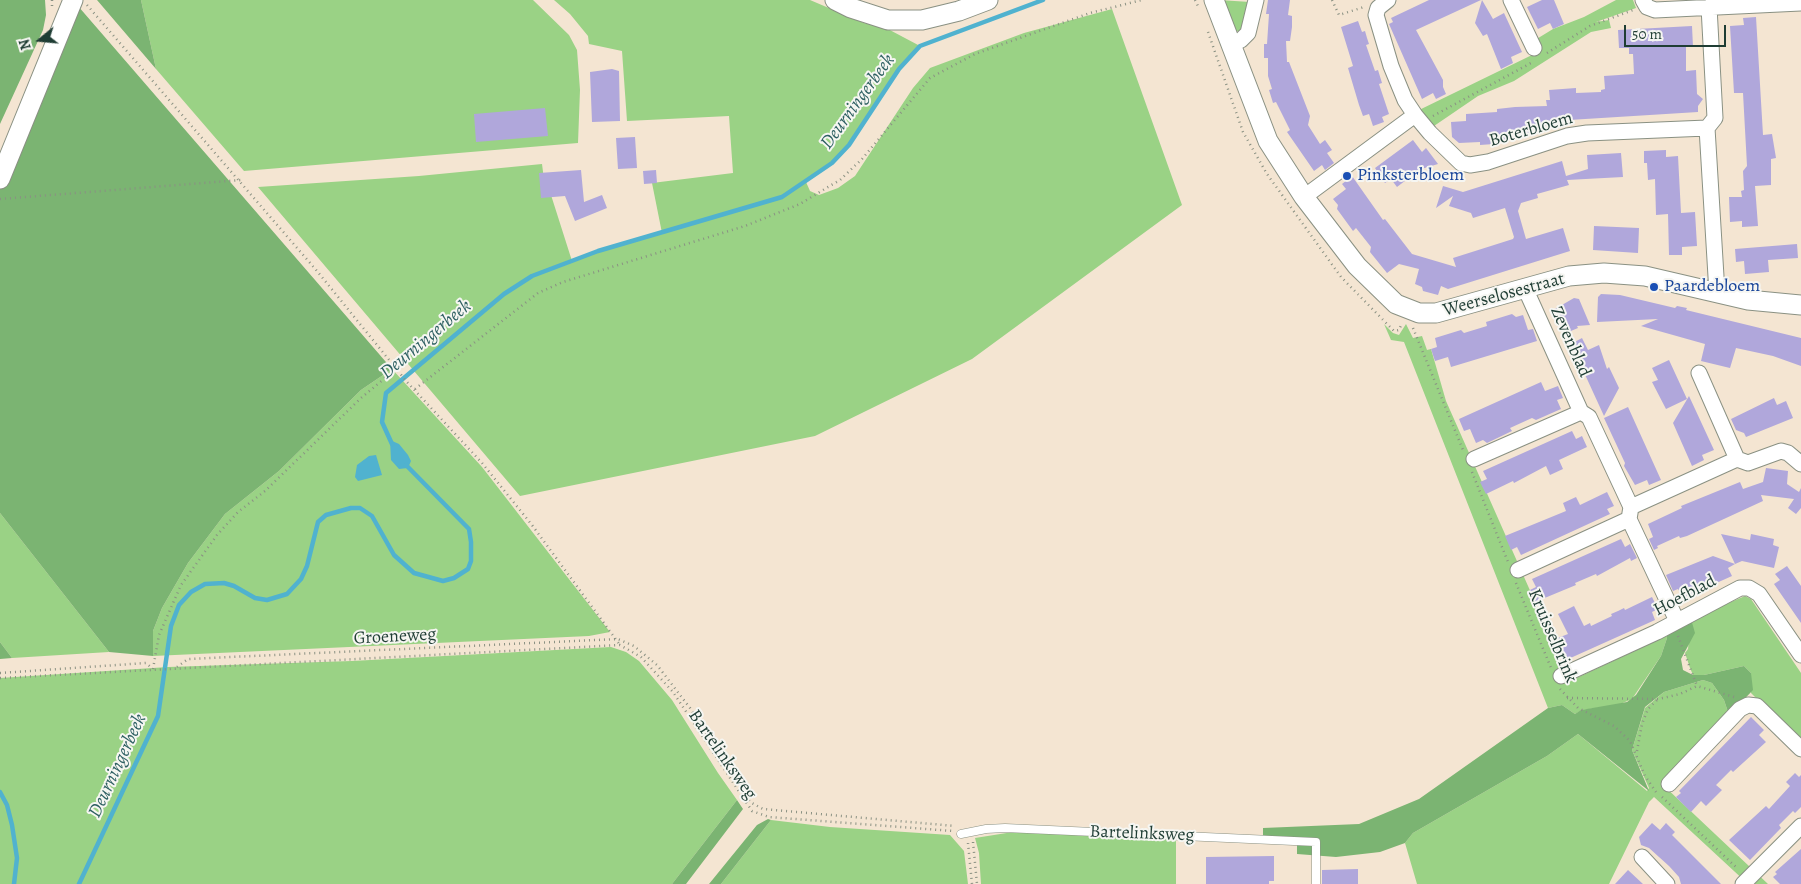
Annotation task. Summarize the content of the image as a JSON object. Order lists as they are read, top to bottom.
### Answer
{
  "streets": {
    "street": [
      "Boterbloem",
      "Weerselosestraat",
      "Zevenblad",
      "Hoefblad"
    ],
    "lane": ["Bartelinksweg"],
    "path": ["Kruisselbrink", "Groeneweg"]
  },
  "crossings": [
    ["Weerselosestraat", "Zevenblad"],
    ["Zevenblad", "Hoefblad"],
    ["Hoefblad", "Kruisselbrink"],
    ["Groeneweg", "Bartelinksweg"]
  ],
  "water": ["Deurningerbeek"],
  "places": ["Pinksterbloem", "Paardebloem"],
  "scale_bar": "50 m",
  "north": "left"
}
